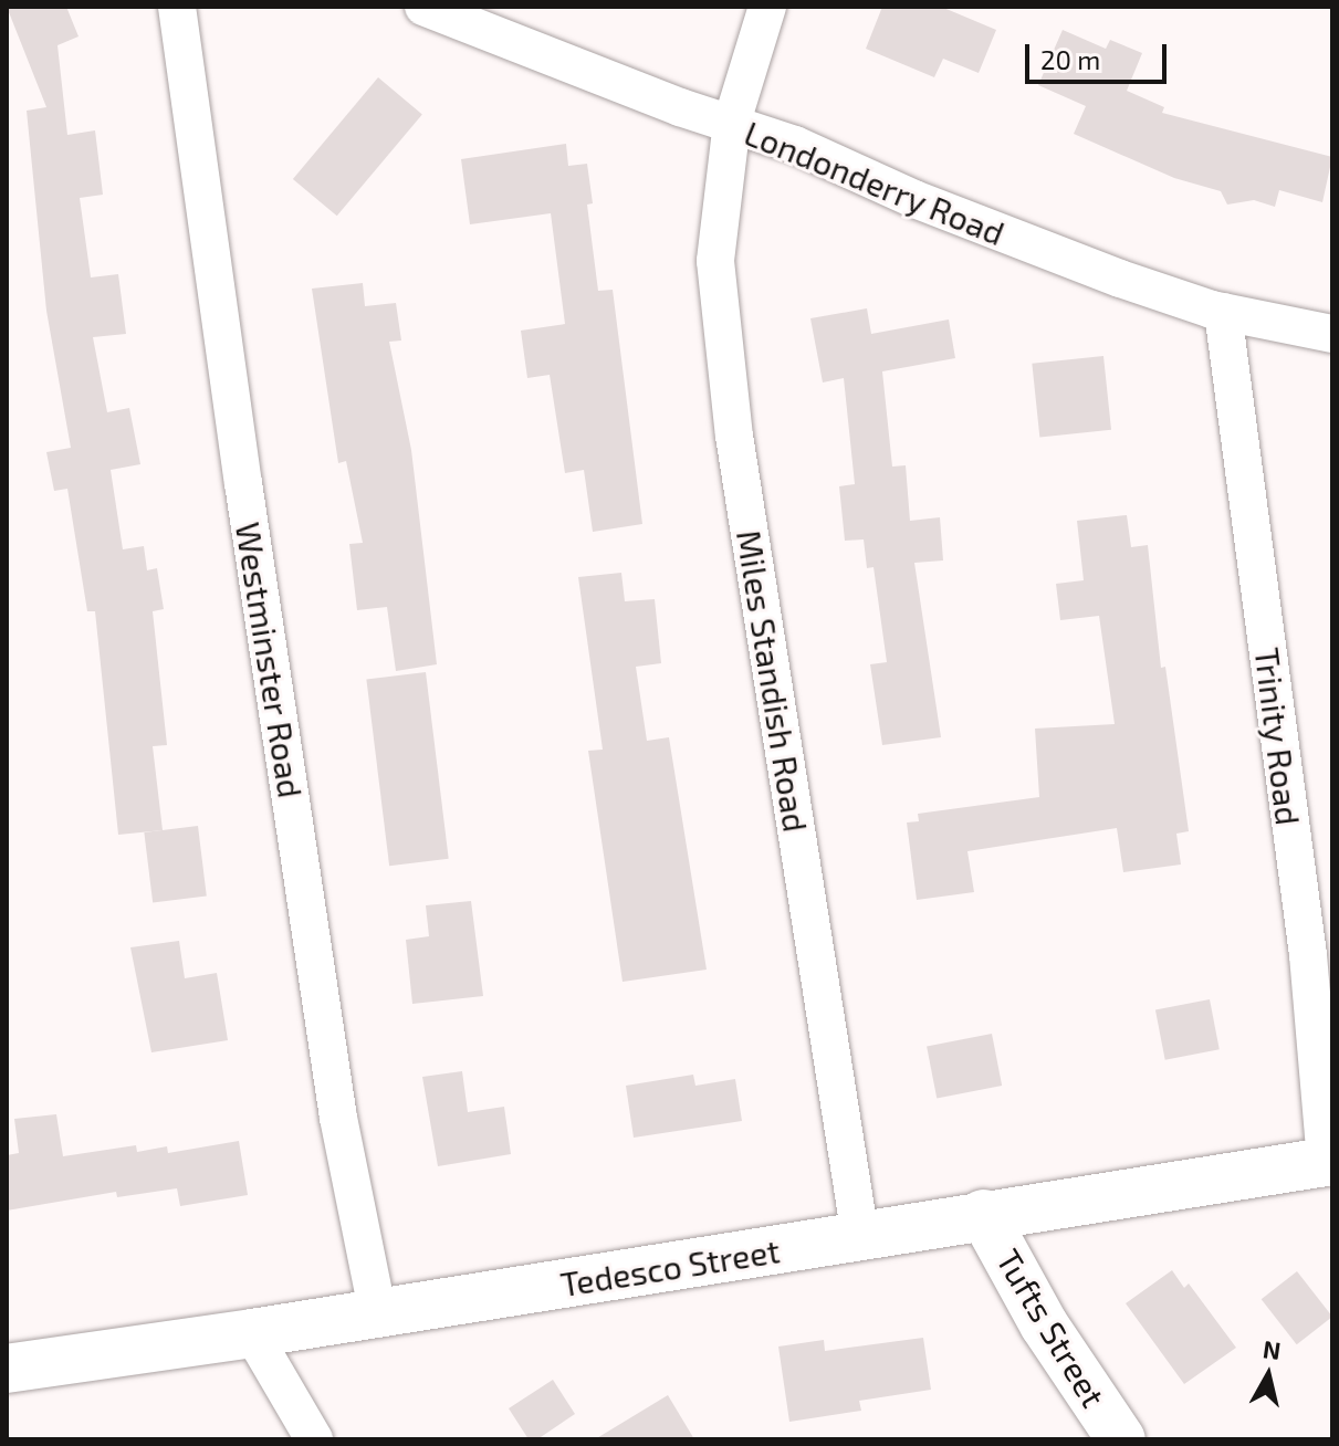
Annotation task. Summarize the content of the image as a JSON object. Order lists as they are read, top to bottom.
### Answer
{
  "streets": {
    "main road": ["Tedesco Street", "Tufts Street"],
    "street": [
      "Londonderry Road",
      "Westminster Road",
      "Miles Standish Road",
      "Trinity Road"
    ]
  },
  "crossings": [
    ["Londonderry Road", "Miles Standish Road"],
    ["Londonderry Road", "Trinity Road"],
    ["Westminster Road", "Tedesco Street"],
    ["Miles Standish Road", "Tedesco Street"],
    ["Trinity Road", "Tedesco Street"],
    ["Tedesco Street", "Tufts Street"]
  ],
  "scale_bar": "20 m",
  "north": "top"
}
